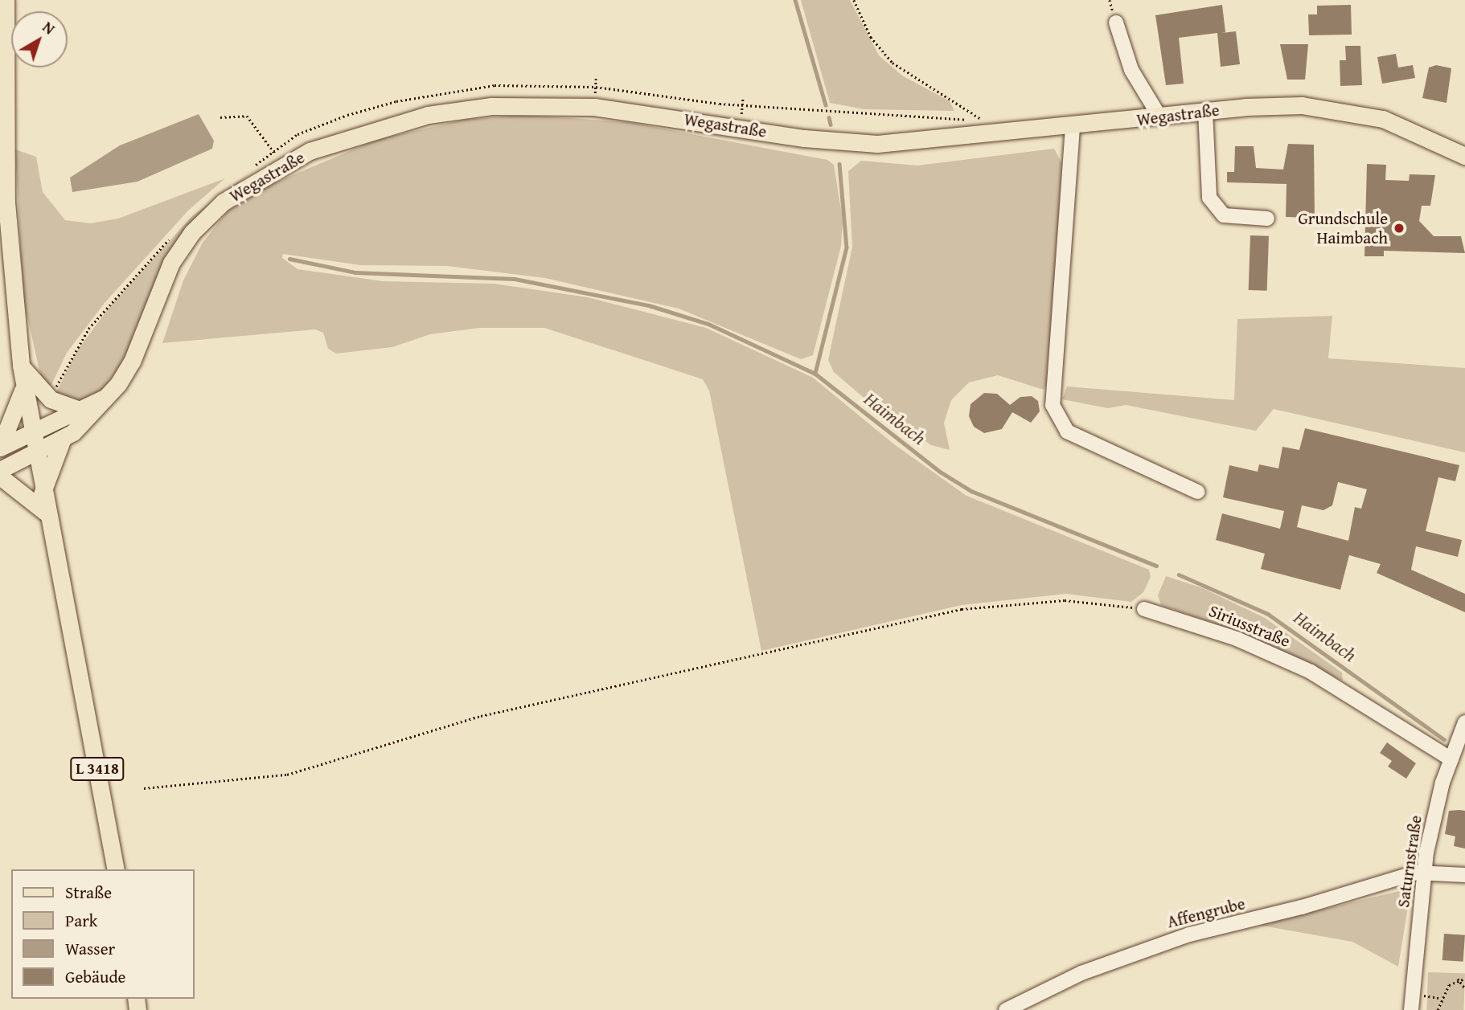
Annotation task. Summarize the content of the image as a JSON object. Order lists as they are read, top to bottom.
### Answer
{
  "streets": {
    "main road": ["Wegastraße", "L 3418"],
    "street": ["Siriusstraße", "Saturnstraße", "Affengrube"]
  },
  "crossings": [
    ["Wegastraße", "L 3418"],
    ["Siriusstraße", "Saturnstraße"],
    ["Saturnstraße", "Affengrube"]
  ],
  "water": ["Haimbach"],
  "places": ["Grundschule Haimbach"],
  "legend": [
    "Straße",
    "Park",
    "Wasser",
    "Gebäude"
  ],
  "north": "top right"
}
